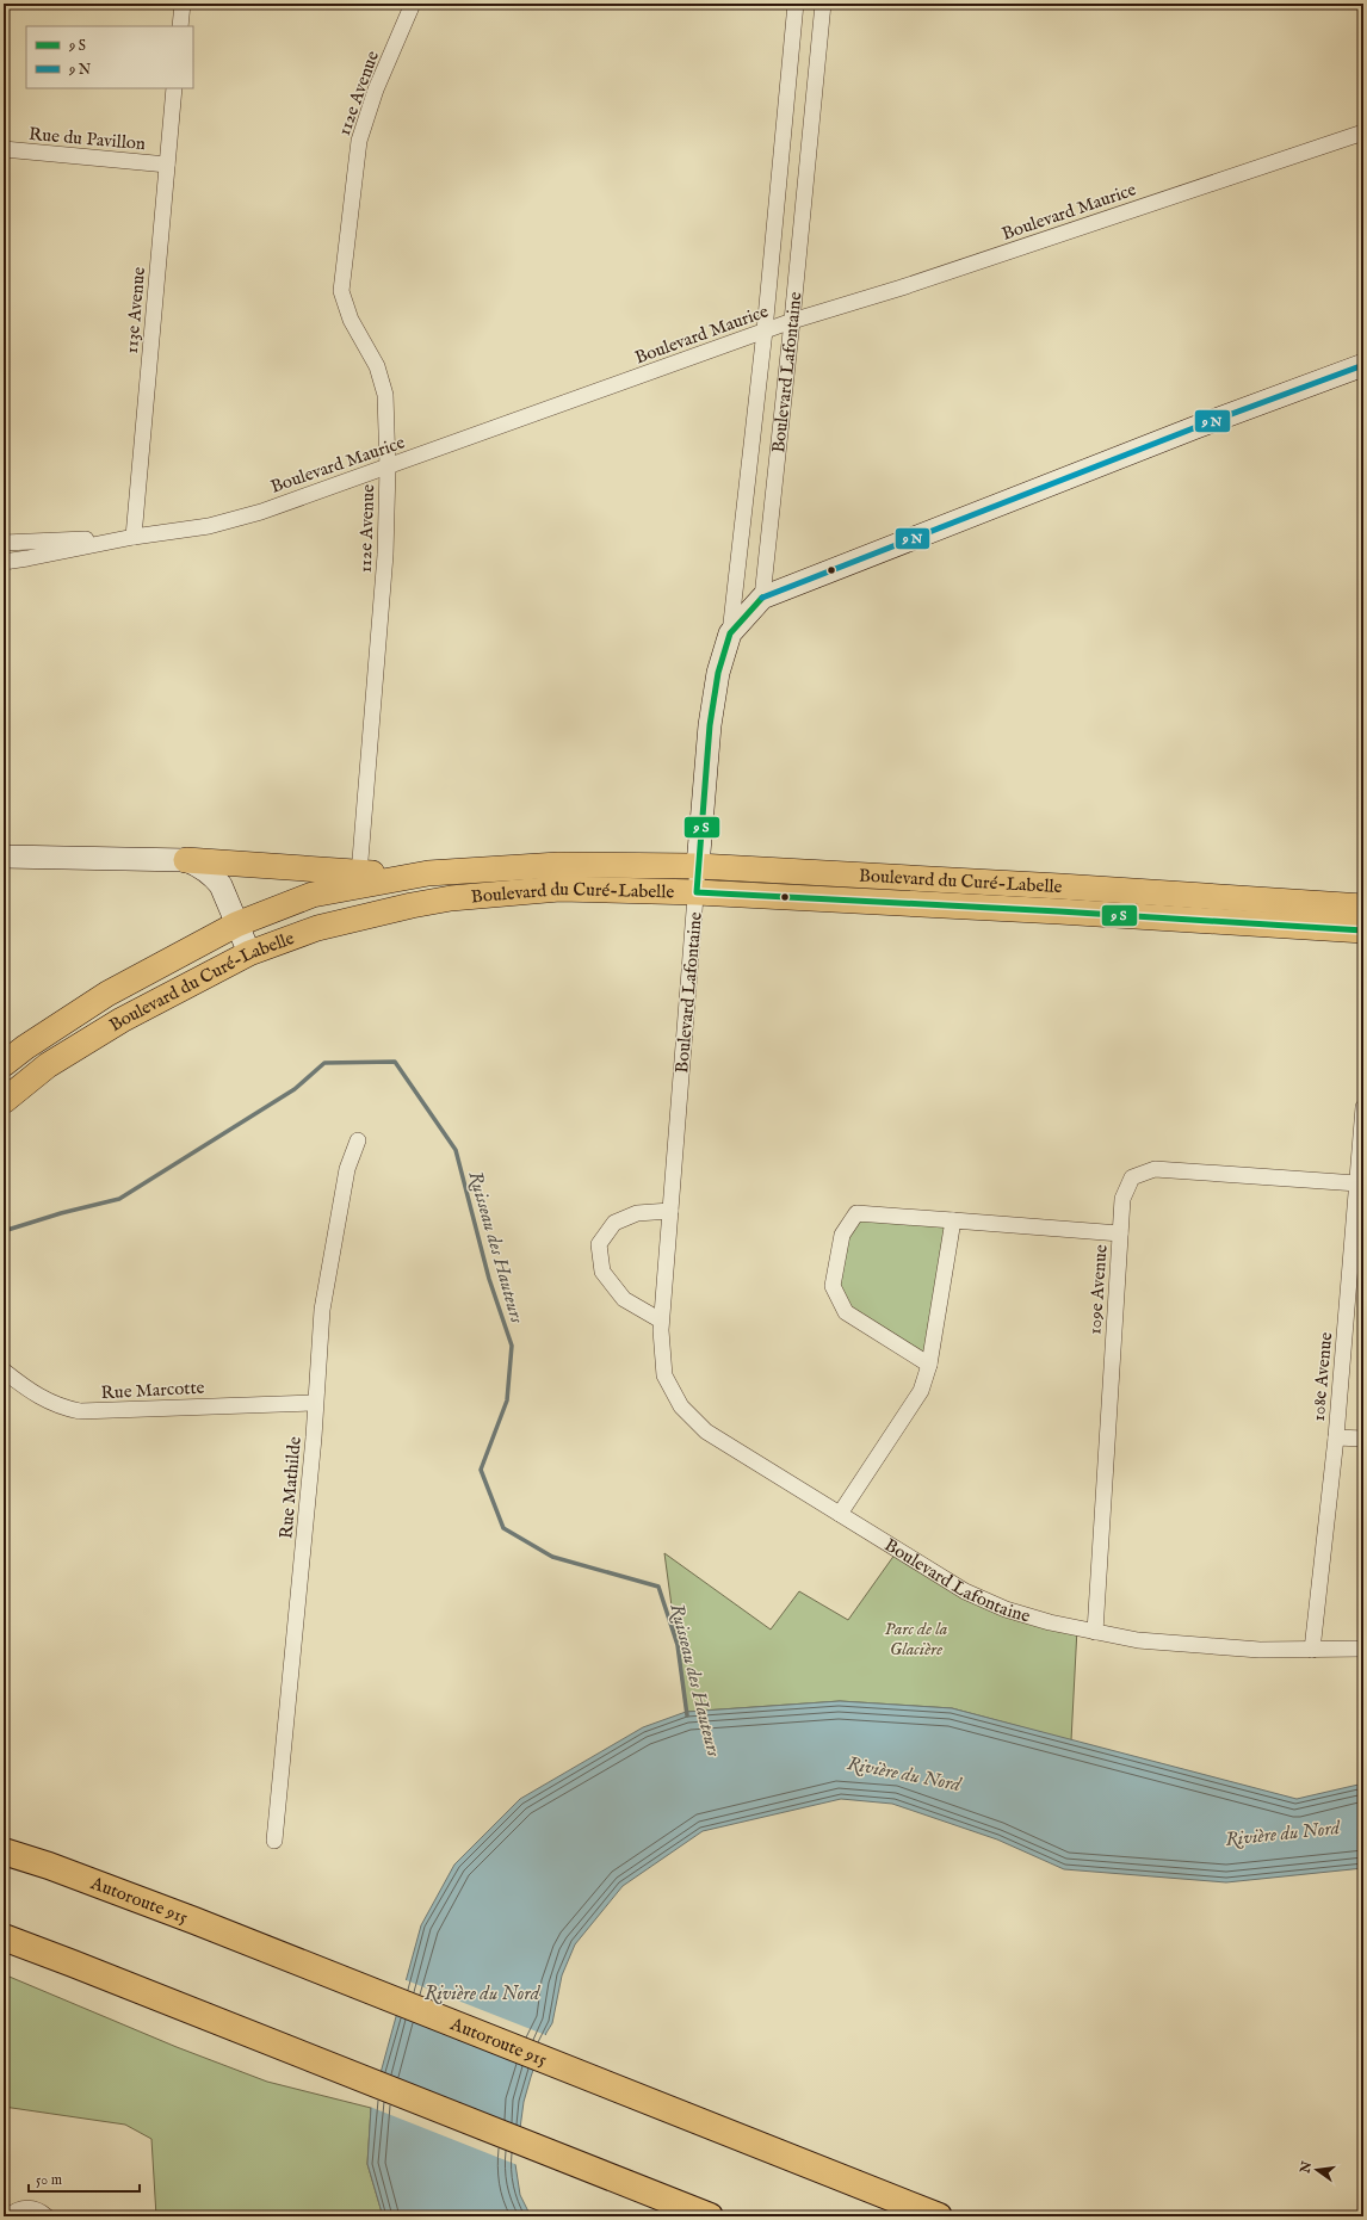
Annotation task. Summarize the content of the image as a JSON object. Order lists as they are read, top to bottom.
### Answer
{
  "streets": {
    "highway": ["Autoroute 915"],
    "main road": ["Boulevard du Curé-Labelle"],
    "street": [
      "112e Avenue",
      "Rue du Pavillon",
      "Boulevard Maurice",
      "113e Avenue",
      "Boulevard Lafontaine",
      "109e Avenue",
      "108e Avenue",
      "Rue Marcotte",
      "Rue Mathilde"
    ]
  },
  "crossings": [
    ["112e Avenue", "Boulevard Maurice"],
    ["Rue du Pavillon", "113e Avenue"],
    ["Boulevard Maurice", "113e Avenue"],
    ["Boulevard Maurice", "Boulevard Lafontaine"],
    ["Boulevard Lafontaine", "Boulevard du Curé-Labelle"],
    ["Boulevard Lafontaine", "109e Avenue"],
    ["Boulevard Lafontaine", "108e Avenue"],
    ["109e Avenue", "108e Avenue"],
    ["Rue Marcotte", "Rue Mathilde"]
  ],
  "water": ["Ruisseau des Hauteurs", "Rivière du Nord"],
  "parks": ["Parc de la Glacière"],
  "legend": ["9 S", "9 N"],
  "scale_bar": "50 m",
  "north": "left"
}
